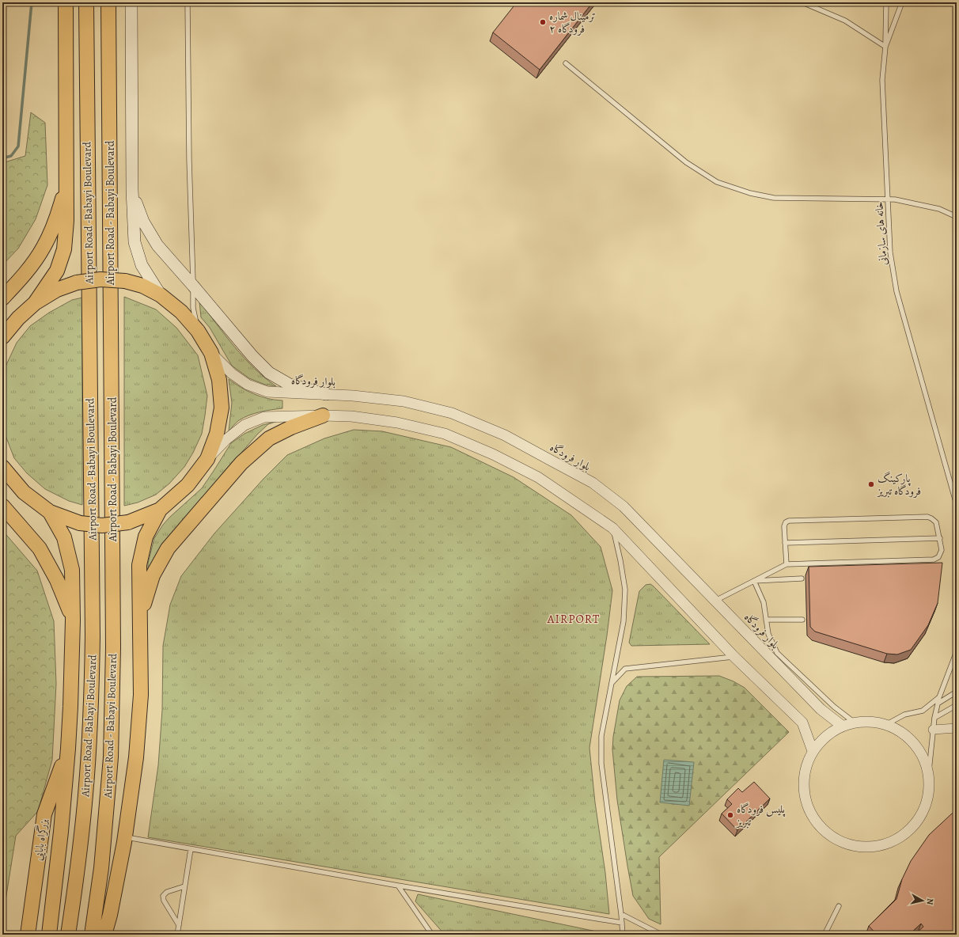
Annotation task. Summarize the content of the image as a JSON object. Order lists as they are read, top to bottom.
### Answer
{
  "streets": {
    "highway": ["Airport Road -Babayi Boulevard", "Airport Road - Babayi Boulevard", "بزرگراه بابایی"],
    "street": ["بلوار فرودگاه"],
    "lane": ["خانه های سازمانی"]
  },
  "districts": ["AIRPORT"],
  "places": ["ترمينال شماره ۲ فرودگاه", "پارکینگ فرودگاه تبریز", "پلیس فرودگاه تبریز"],
  "north": "right"
}
